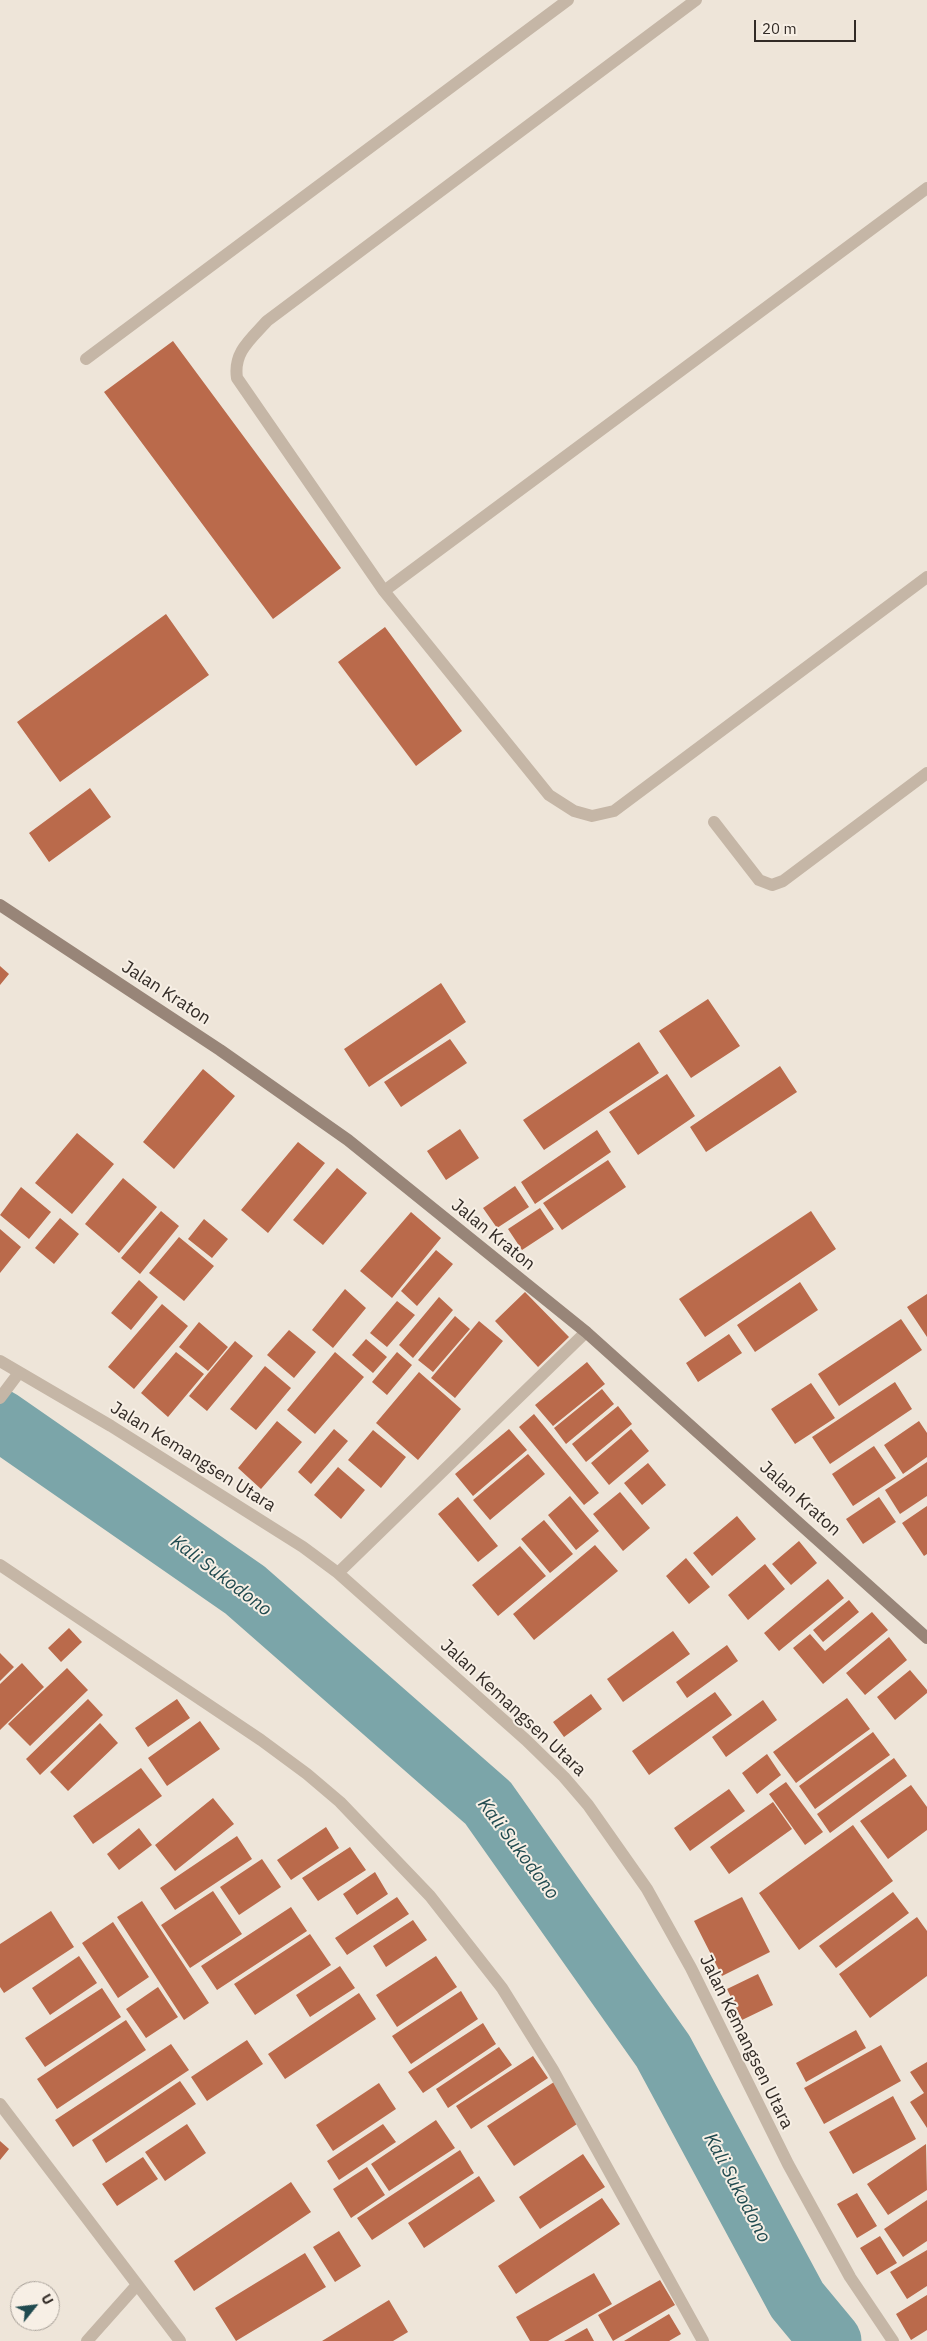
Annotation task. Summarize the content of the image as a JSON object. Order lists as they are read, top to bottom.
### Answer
{
  "streets": {
    "street": ["Jalan Kraton", "Jalan Kemangsen Utara"]
  },
  "water": ["Kali Sukodono"],
  "scale_bar": "20 m",
  "north": "top right"
}
